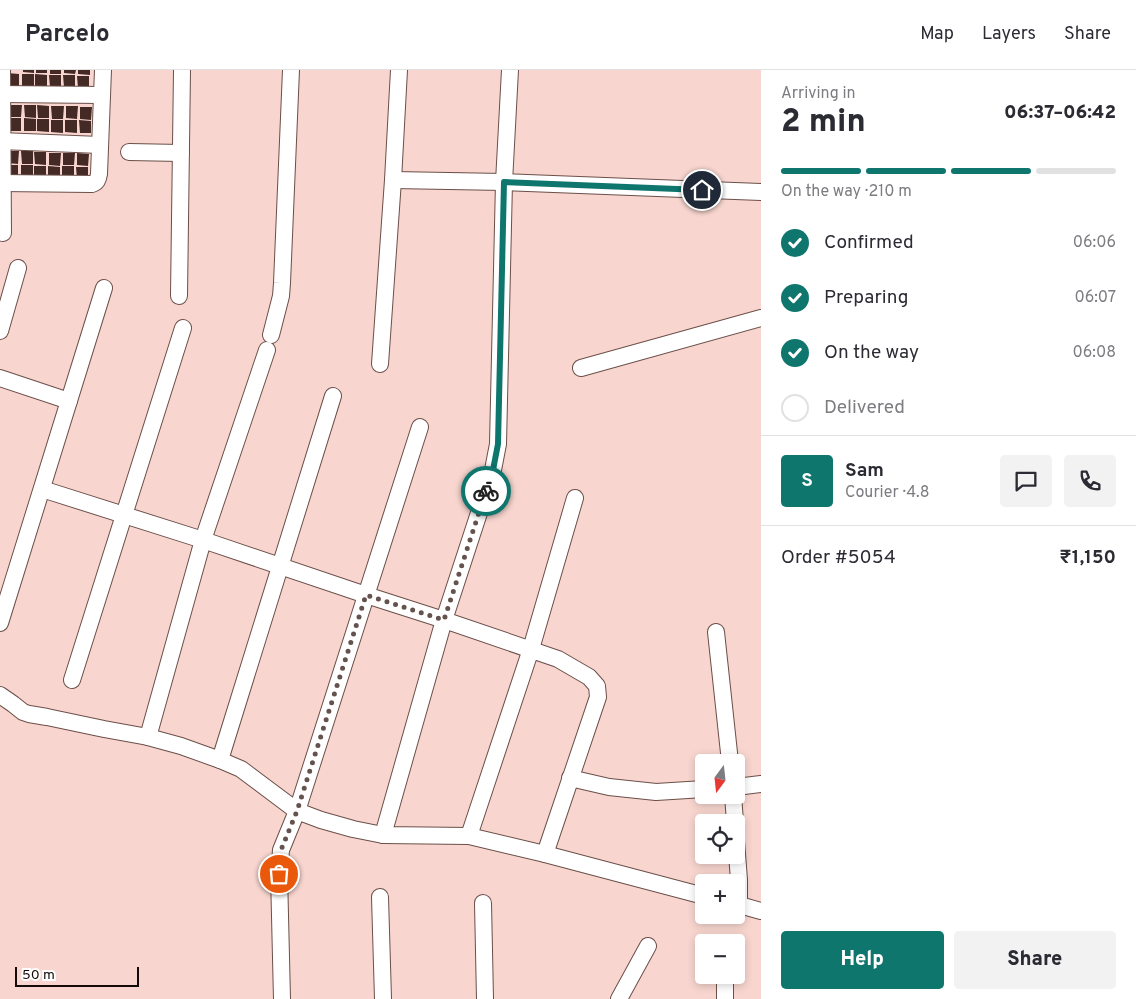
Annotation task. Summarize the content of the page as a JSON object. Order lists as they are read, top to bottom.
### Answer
{
  "scale_bar": "50 m",
  "north": "bottom",
  "page": {
    "header": "Parcelo",
    "nav": ["Map", "Layers", "Share"],
    "heading": ["2 min", "Arriving in", "06:37–06:42"],
    "panel": [
      "Sam",
      "Courier · 4.8",
      "Order #5054",
      "₹1,150"
    ],
    "bar": "On the way · 210 m",
    "list": [
      ["Confirmed", "06:06"],
      ["Preparing", "06:07"],
      ["On the way", "06:08"],
      "Delivered"
    ],
    "round": "S",
    "map_buttons": ["+", "−"],
    "buttons": ["Help", "Share"],
    "scale": "50 m"
  }
}
